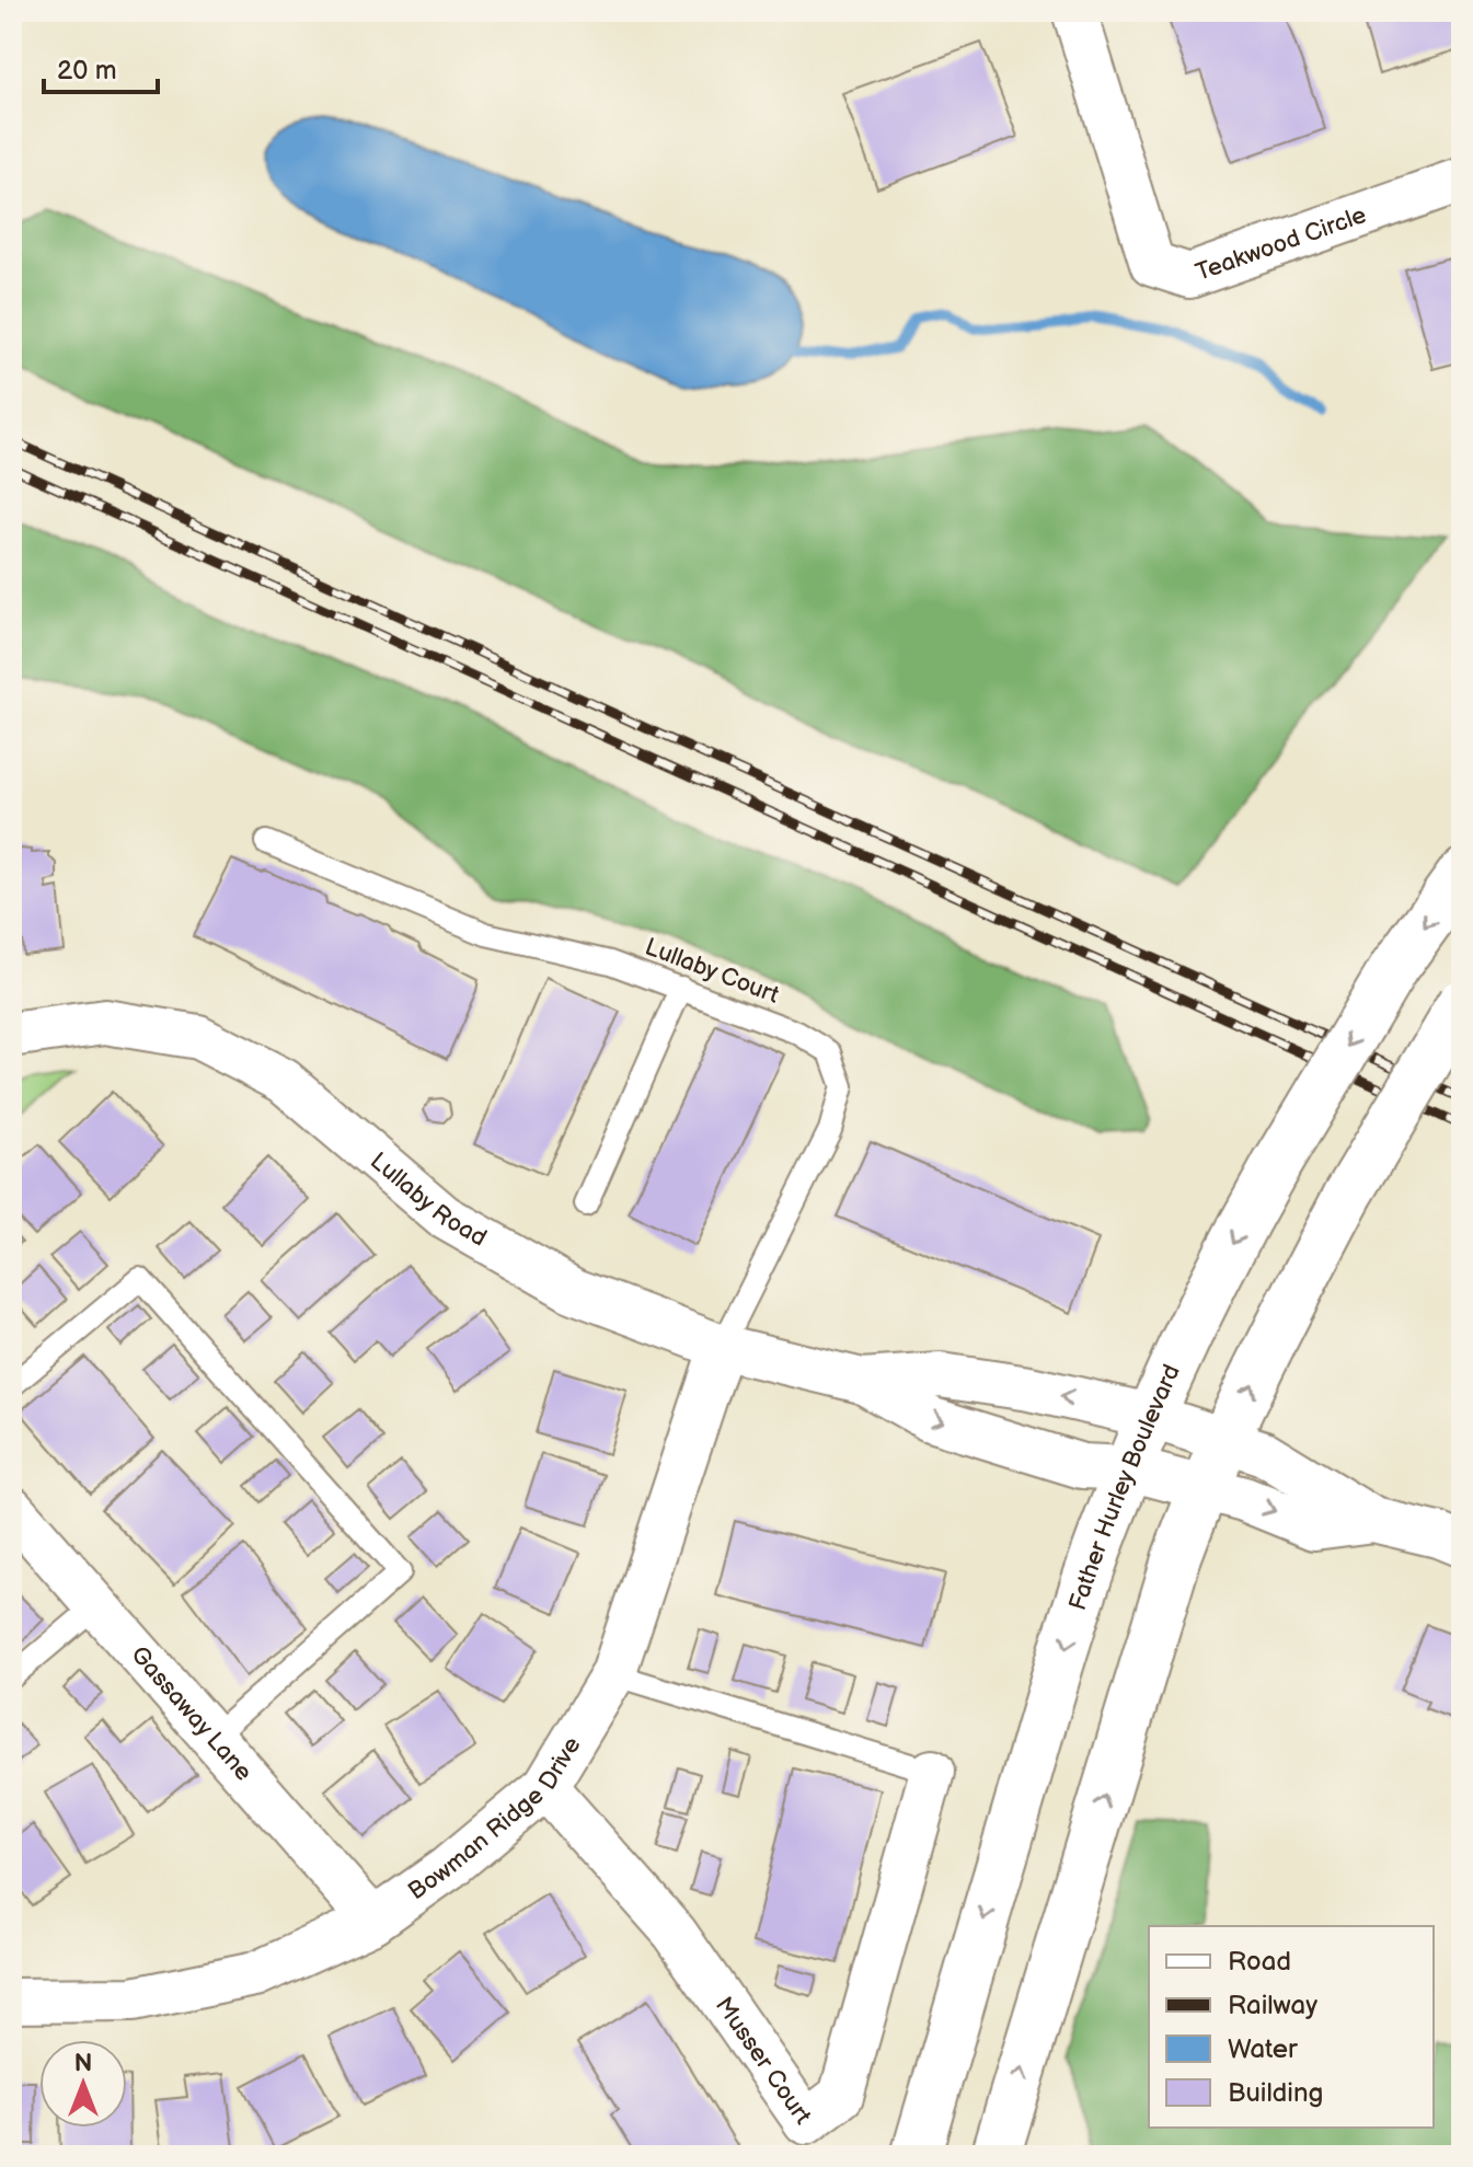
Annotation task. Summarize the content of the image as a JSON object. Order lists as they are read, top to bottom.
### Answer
{
  "streets": {
    "main road": ["Father Hurley Boulevard"],
    "street": [
      "Teakwood Circle",
      "Lullaby Road",
      "Gassaway Lane",
      "Bowman Ridge Drive",
      "Musser Court"
    ],
    "lane": ["Lullaby Court"]
  },
  "crossings": [
    ["Lullaby Court", "Lullaby Road"],
    ["Lullaby Court", "Bowman Ridge Drive"],
    ["Lullaby Road", "Father Hurley Boulevard"],
    ["Lullaby Road", "Bowman Ridge Drive"],
    ["Gassaway Lane", "Bowman Ridge Drive"],
    ["Bowman Ridge Drive", "Musser Court"]
  ],
  "legend": [
    "Road",
    "Railway",
    "Water",
    "Building"
  ],
  "scale_bar": "20 m",
  "north": "top"
}
